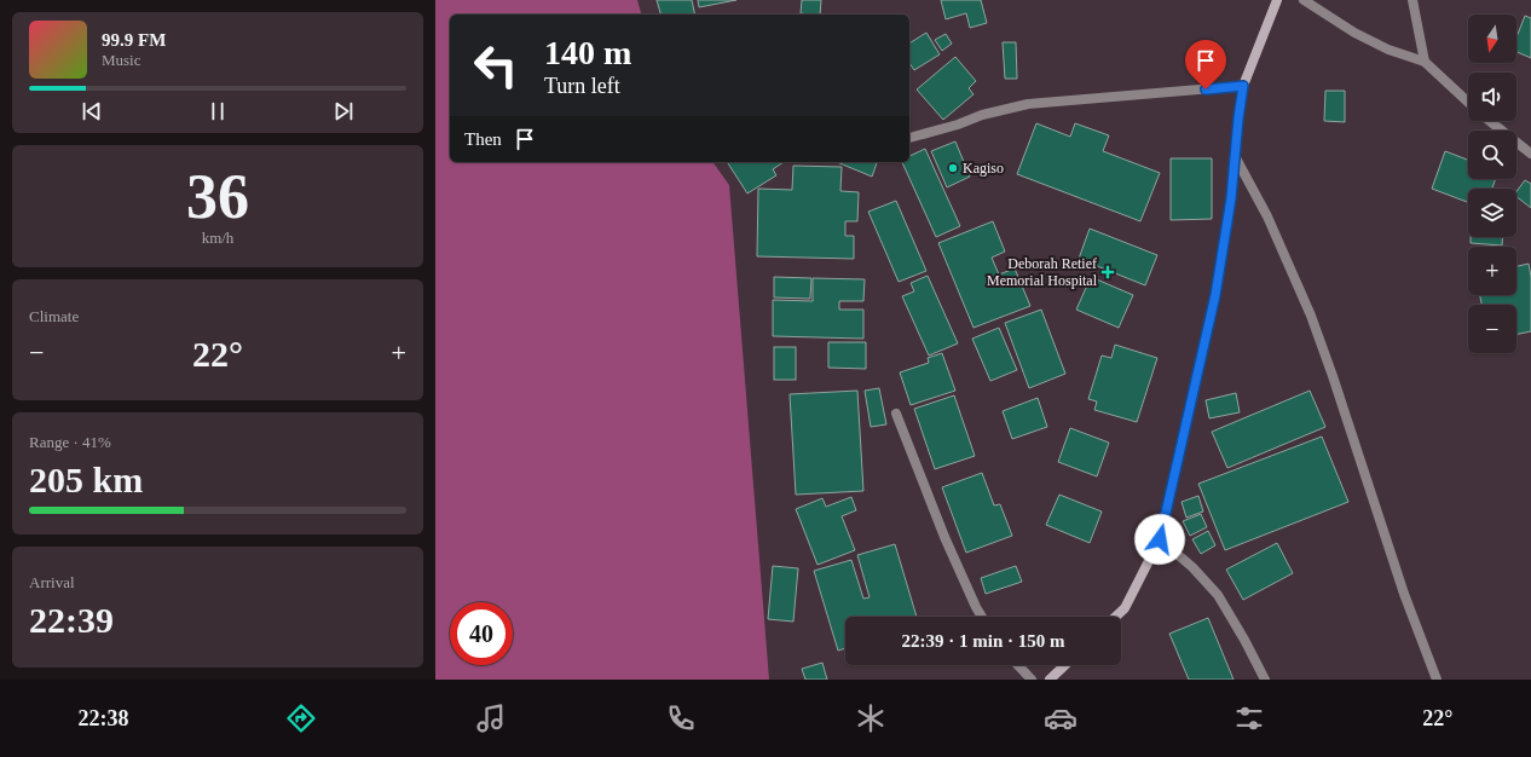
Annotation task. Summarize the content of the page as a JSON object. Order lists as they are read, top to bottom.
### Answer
{
  "places": {
    "other": ["Kagiso"],
    "health": ["Deborah Retief Memorial Hospital"]
  },
  "north": "bottom",
  "page": {
    "map_buttons": ["+", "−"],
    "turn": ["140 m", "Turn left"],
    "song": ["99.9 FM", "Music"],
    "then": "Then",
    "tile": [
      ["36", "km/h"],
      "Climate",
      ["Range · 41%", "205 km"],
      ["Arrival", "22:39"]
    ],
    "heat": ["−", "22°", "+"],
    "limit": "40",
    "trip": "22:39 · 1 min · 150 m",
    "tabs": ["22:38", "22°"]
  }
}
